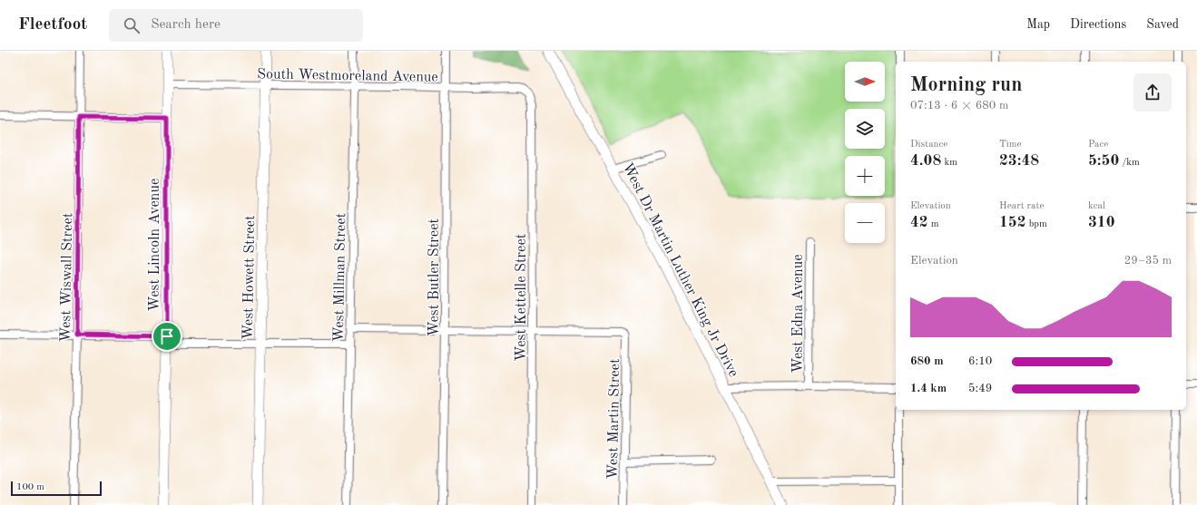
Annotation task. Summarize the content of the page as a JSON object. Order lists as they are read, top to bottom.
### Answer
{
  "streets": {
    "main road": ["West Lincoln Avenue", "West Dr Martin Luther King Jr Drive", "West Howett Street"],
    "street": [
      "South Westmoreland Avenue",
      "West Wiswall Street",
      "West Millman Street",
      "West Butler Street",
      "West Kettelle Street",
      "West Edna Avenue",
      "West Martin Street"
    ]
  },
  "crossings": [
    ["South Westmoreland Avenue", "West Lincoln Avenue"],
    ["South Westmoreland Avenue", "West Howett Street"],
    ["South Westmoreland Avenue", "West Millman Street"],
    ["South Westmoreland Avenue", "West Butler Street"],
    ["South Westmoreland Avenue", "West Kettelle Street"],
    ["West Kettelle Street", "West Martin Street"]
  ],
  "scale_bar": "100 m",
  "north": "right",
  "page": {
    "header": "Fleetfoot",
    "search": "Search here",
    "nav": ["Map", "Directions", "Saved"],
    "map_buttons": ["+", "−"],
    "heading": ["Morning run", "07:13 · 6 × 680 m"],
    "stats": [
      ["Distance", "4.08 km"],
      ["Time", "23:48"],
      ["Pace", "5:50 /km"],
      ["Elevation", "42 m"],
      ["Heart rate", "152 bpm"],
      ["kcal", "310"]
    ],
    "chart": ["Elevation", "29–35 m"],
    "list": [
      {
        "name": "680 m",
        "note": "6:10"
      },
      {
        "name": "1.4 km",
        "note": "5:49"
      }
    ],
    "scale": "100 m"
  }
}
